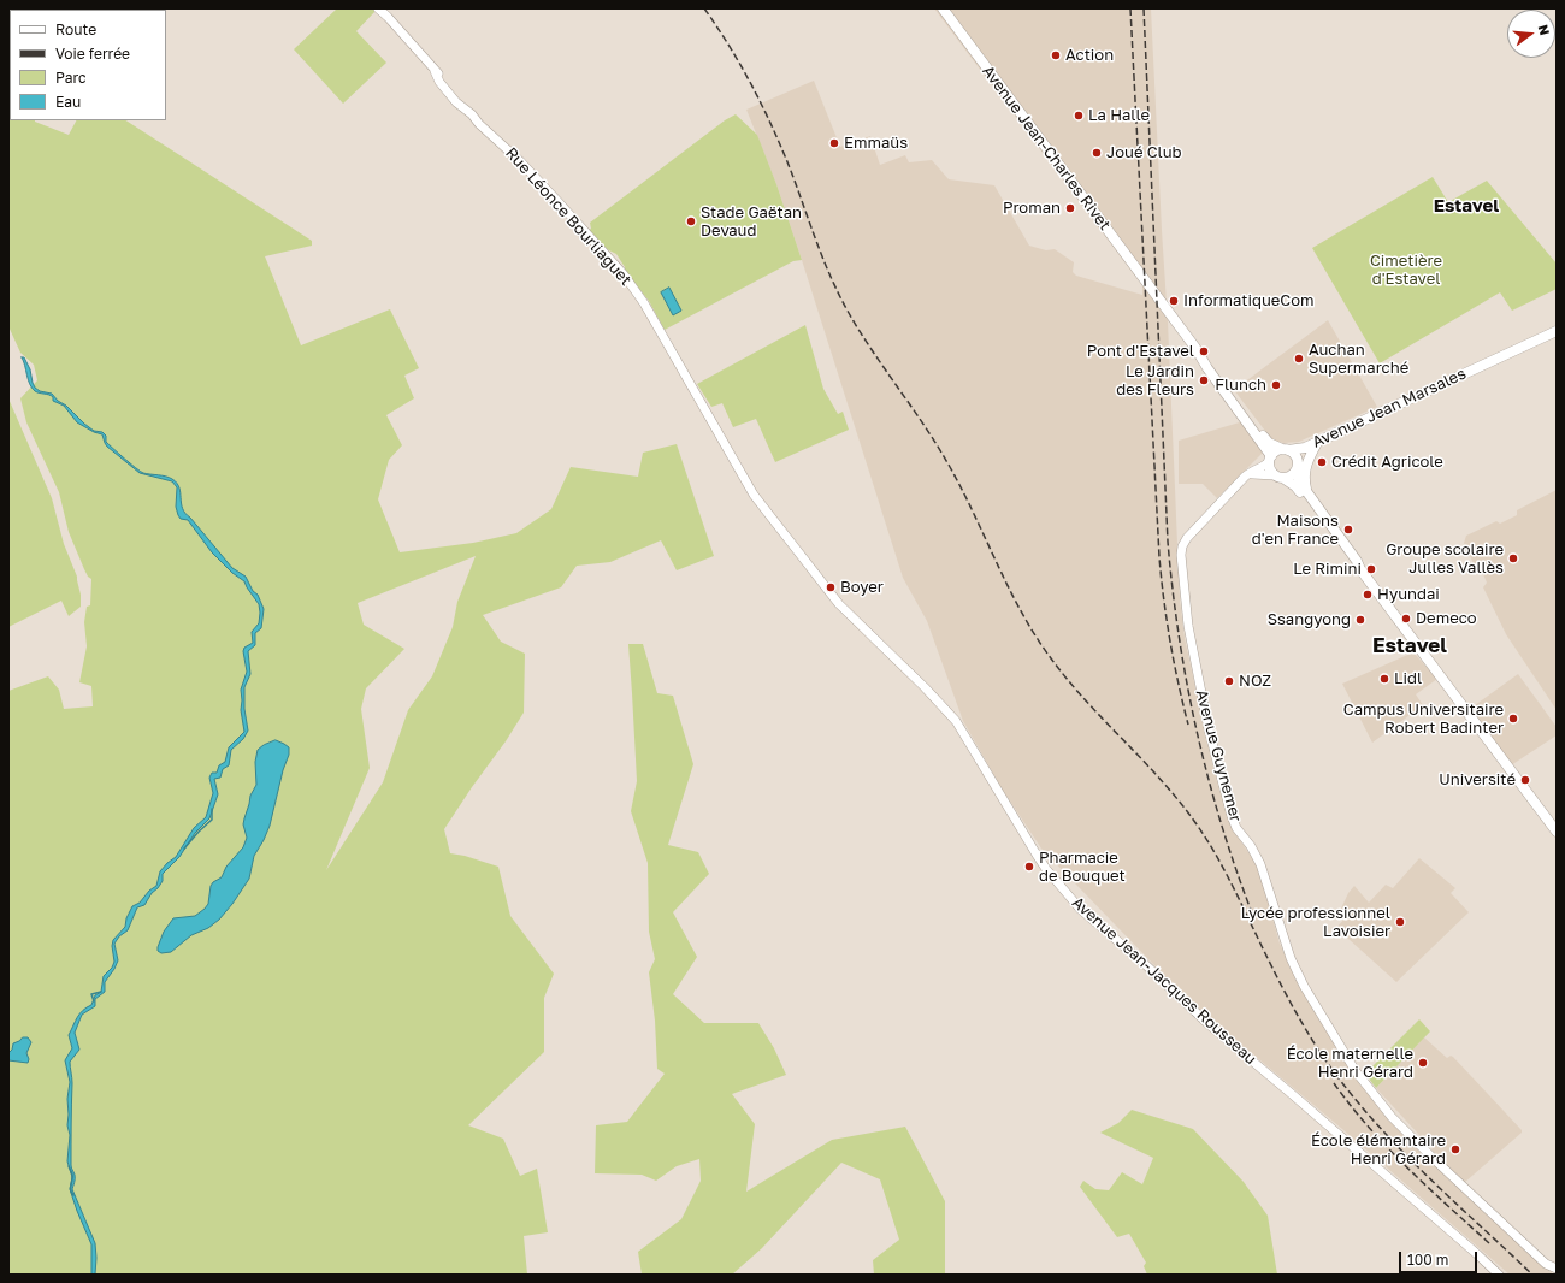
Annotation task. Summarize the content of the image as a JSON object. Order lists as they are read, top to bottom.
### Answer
{
  "streets": {
    "main road": [
      "Avenue Jean-Charles Rivet",
      "Rue Léonce Bourliaguet",
      "Avenue Jean Marsales",
      "Avenue Guynemer",
      "Avenue Jean-Jacques Rousseau"
    ]
  },
  "crossings": [
    ["Rue Léonce Bourliaguet", "Avenue Jean-Jacques Rousseau"],
    ["Avenue Jean Marsales", "Avenue Guynemer"]
  ],
  "districts": ["Estavel", "Estavel"],
  "parks": ["Cimetière d'Estavel"],
  "places": [
    "Action",
    "La Halle",
    "Emmaüs",
    "Joué Club",
    "Proman",
    "Stade Gaëtan Devaud",
    "InformatiqueCom",
    "Pont d'Estavel",
    "Auchan Supermarché",
    "Le Jardin des Fleurs",
    "Flunch",
    "Crédit Agricole",
    "Maisons d'en France",
    "Groupe scolaire Julles Vallès",
    "Le Rimini",
    "Boyer",
    "Hyundai",
    "Demeco",
    "Ssangyong",
    "Lidl",
    "NOZ",
    "Campus Universitaire Robert Badinter",
    "Université",
    "Pharmacie de Bouquet",
    "Lycée professionnel Lavoisier",
    "École maternelle Henri Gérard",
    "École élémentaire Henri Gérard"
  ],
  "legend": [
    "Route",
    "Voie ferrée",
    "Parc",
    "Eau"
  ],
  "scale_bar": "100 m",
  "north": "right"
}
